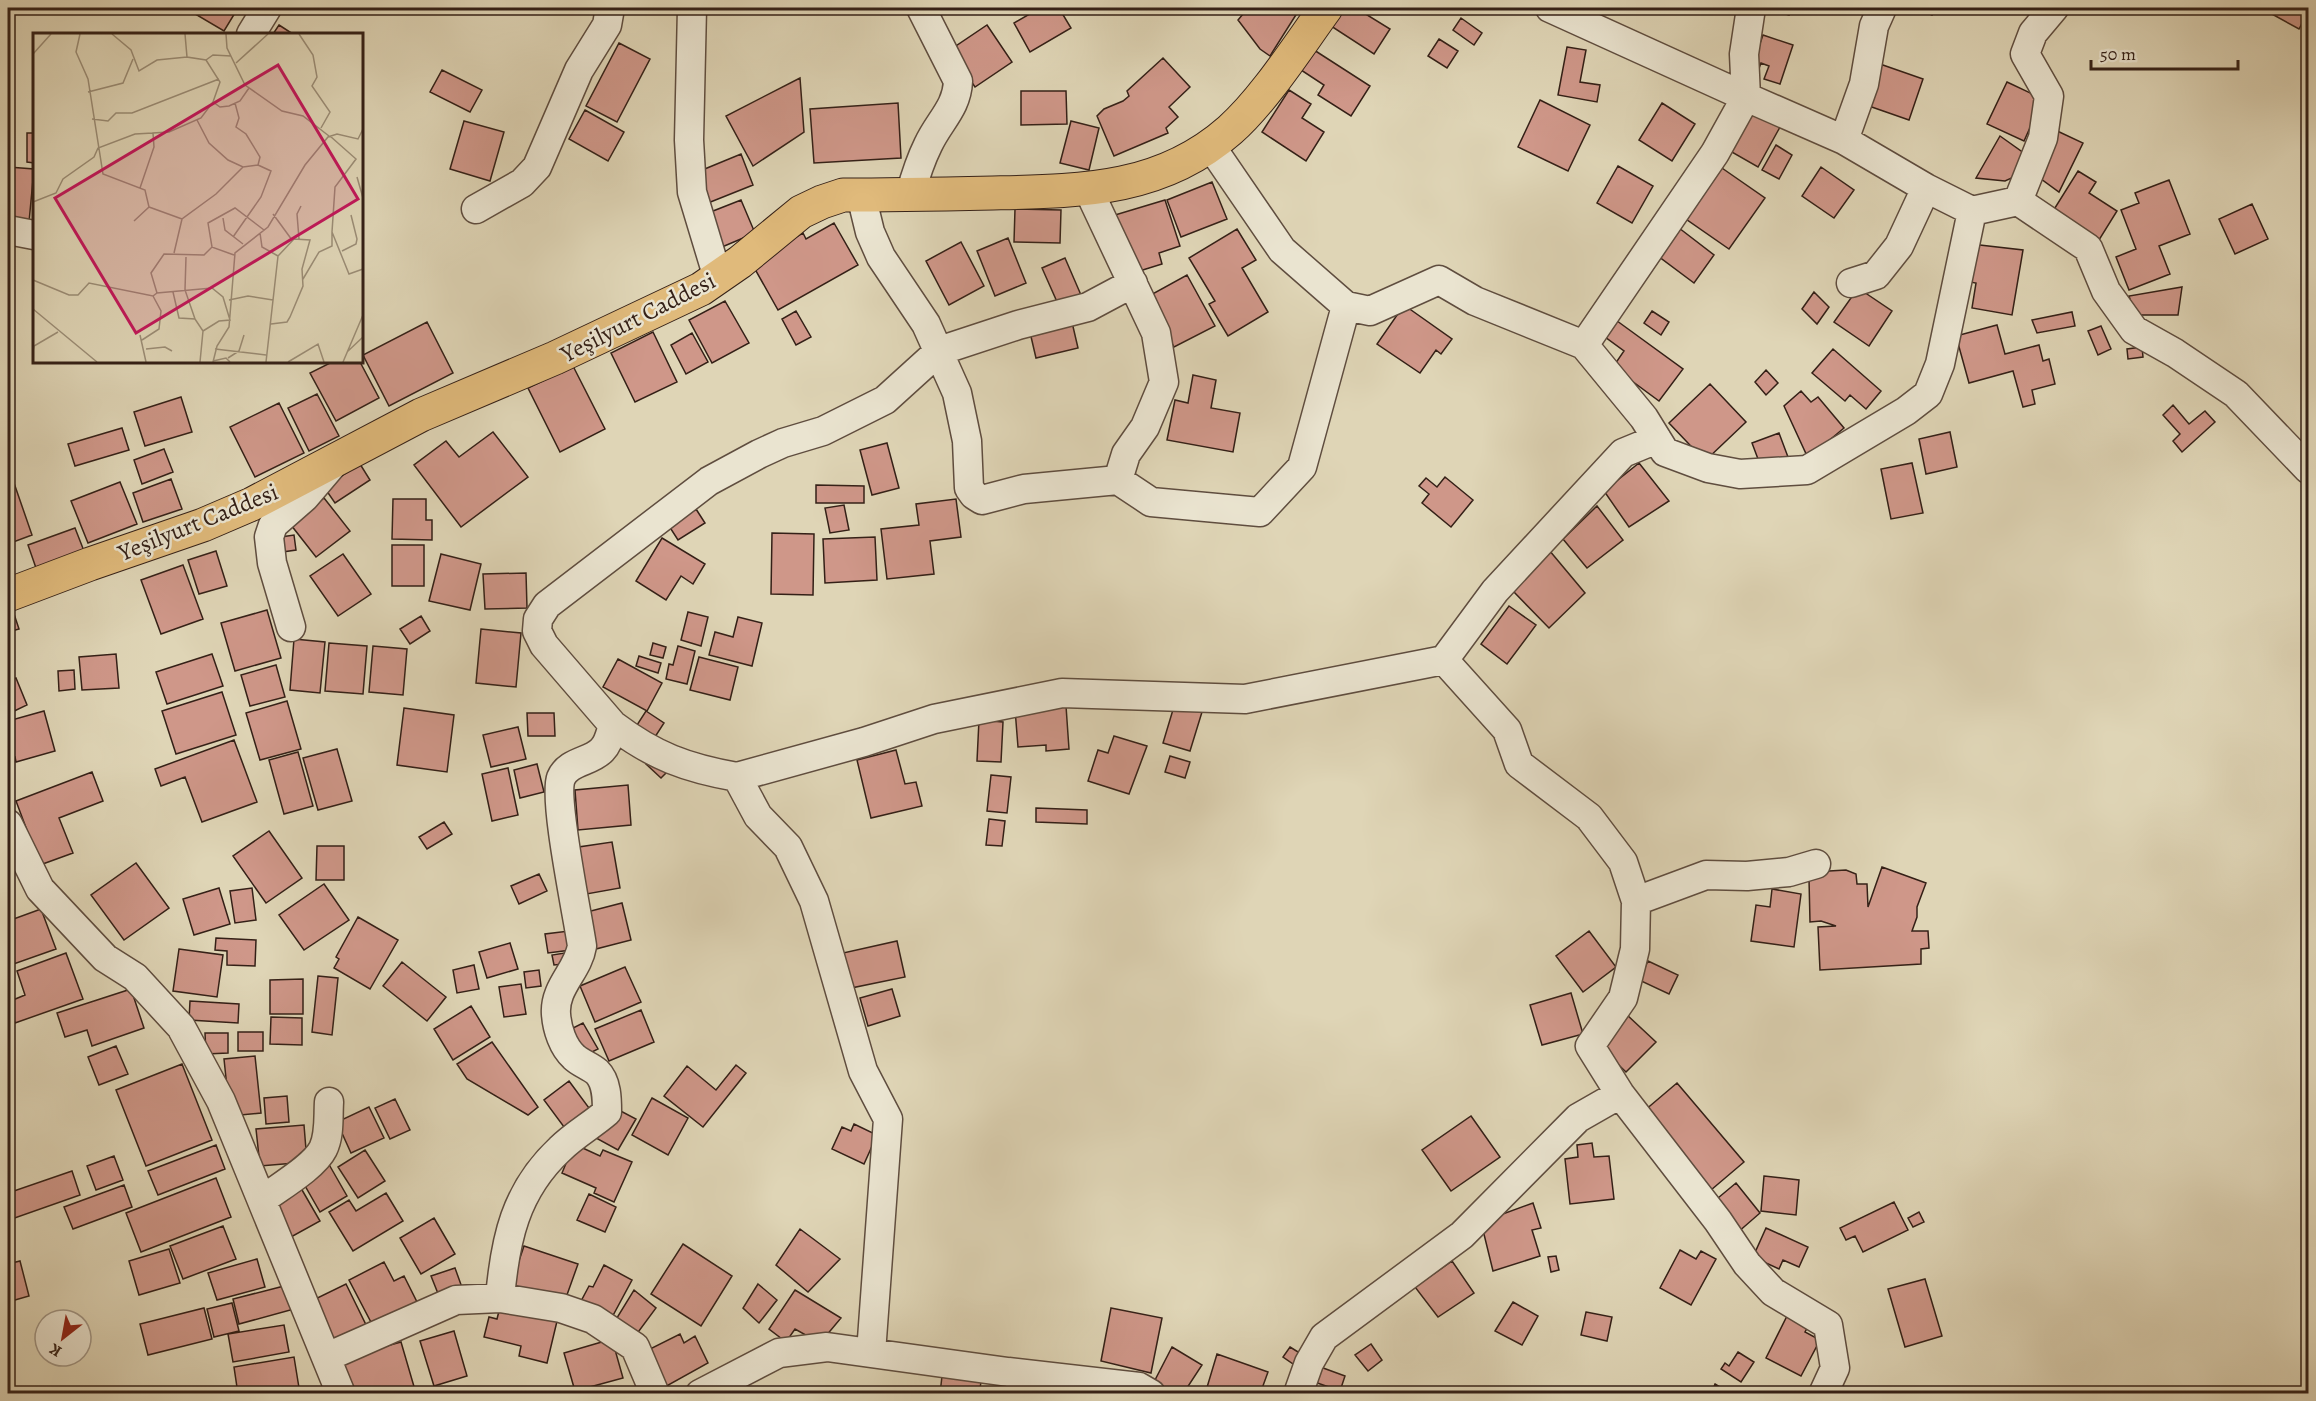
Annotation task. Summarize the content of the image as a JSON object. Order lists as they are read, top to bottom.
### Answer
{
  "streets": {
    "main road": ["Yeşilyurt Caddesi"]
  },
  "scale_bar": "50 m",
  "north": "bottom left"
}
